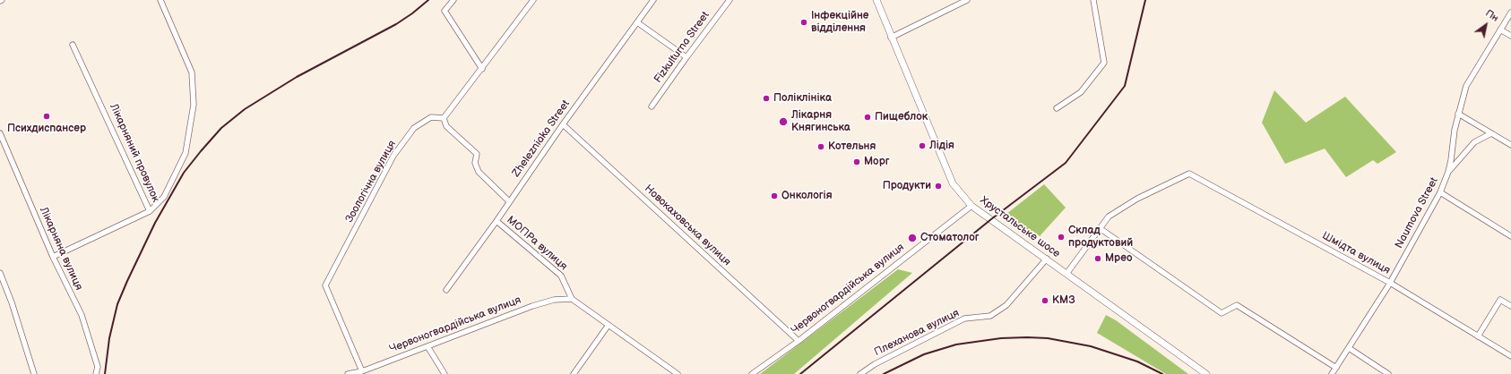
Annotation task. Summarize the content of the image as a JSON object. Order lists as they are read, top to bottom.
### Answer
{
  "streets": {
    "street": [
      "Fizkulturna Street",
      "Zhelezniaka Street",
      "Лікарняний провулок",
      "Зоологічна вулиця",
      "Naumova Street",
      "Новокаховська вулиця",
      "Хрустальське шосе",
      "МОПРа вулиця",
      "Лікарняна вулиця",
      "Шмідта вулиця",
      "Червоногвардійська вулиця",
      "Плеханова вулиця"
    ]
  },
  "crossings": [
    ["Zhelezniaka Street", "Новокаховська вулиця"],
    ["Zhelezniaka Street", "МОПРа вулиця"],
    ["Лікарняний провулок", "Лікарняна вулиця"],
    ["Зоологічна вулиця", "Червоногвардійська вулиця"],
    ["Naumova Street", "Шмідта вулиця"],
    ["Новокаховська вулиця", "Червоногвардійська вулиця"],
    ["Хрустальське шосе", "Червоногвардійська вулиця"],
    ["Хрустальське шосе", "Плеханова вулиця"],
    ["МОПРа вулиця", "Червоногвардійська вулиця"]
  ],
  "places": [
    "Інфекційне відділення",
    "Поліклініка",
    "Психдиспансер",
    "Пищеблок",
    "Лікарня Княгинська",
    "Лідія",
    "Котельня",
    "Морг",
    "Продукти",
    "Онкологія",
    "Склад продуктовий",
    "Стоматолог",
    "Мрео",
    "КМЗ"
  ],
  "north": "top right"
}
